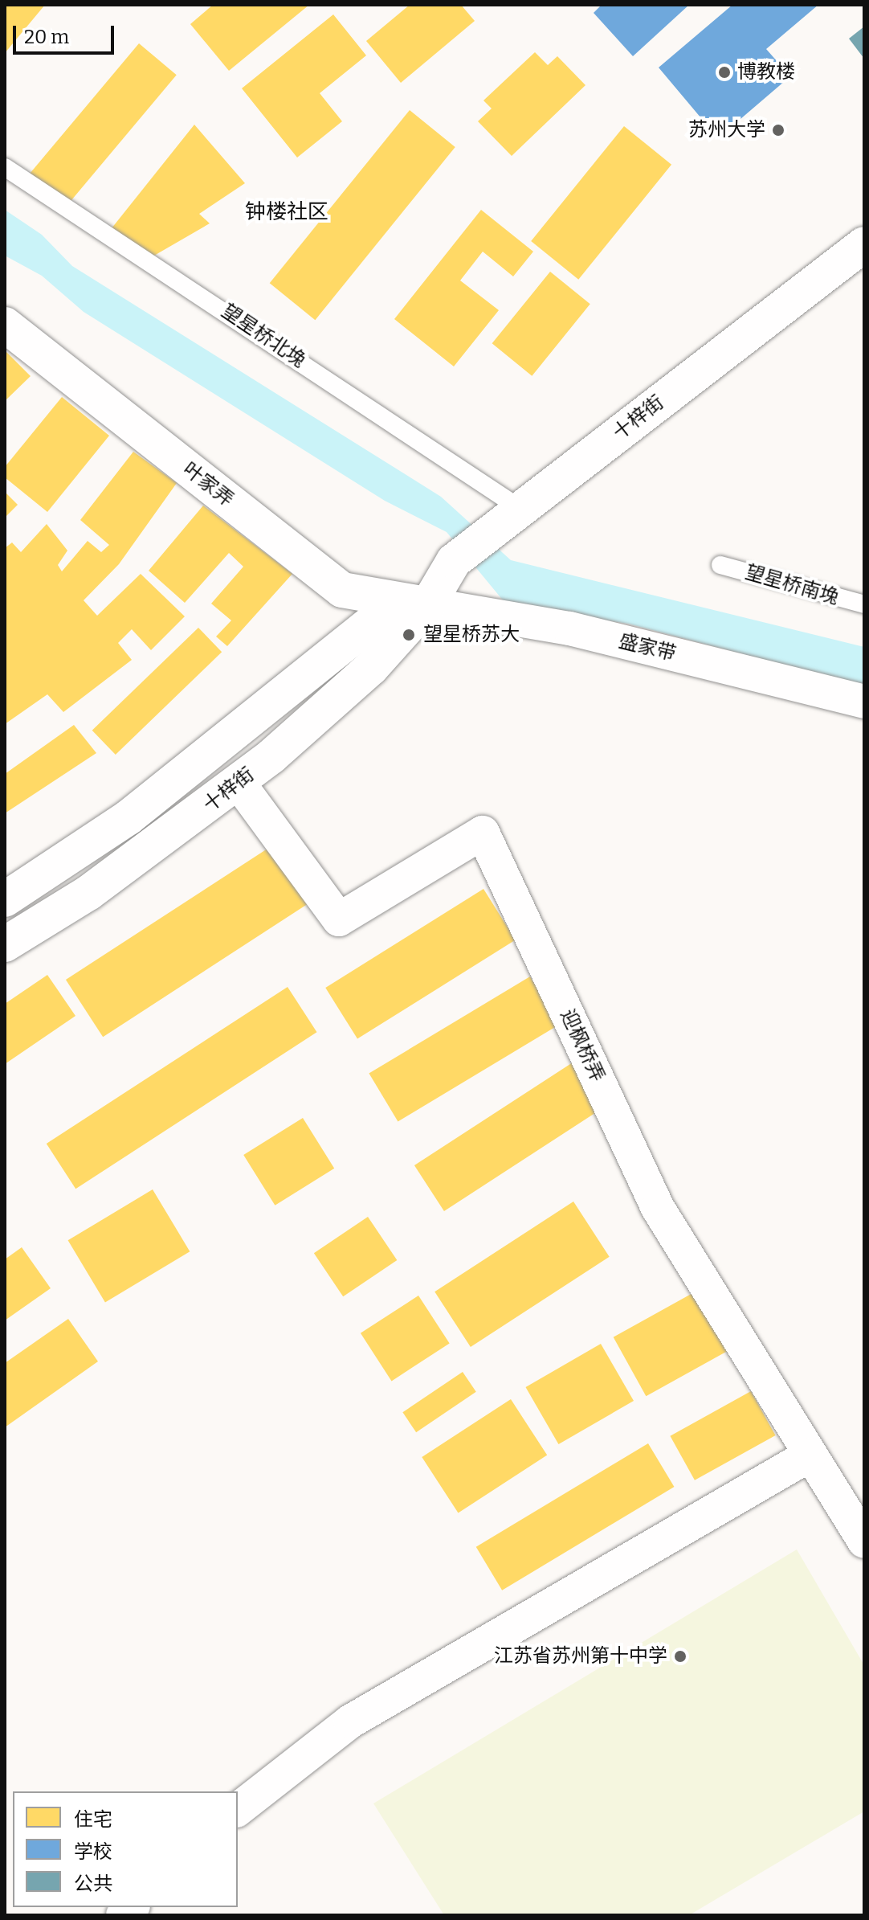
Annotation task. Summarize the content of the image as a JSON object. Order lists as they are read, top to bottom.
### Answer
{
  "streets": {
    "street": [
      "十梓街",
      "叶家弄",
      "盛家带",
      "迎枫桥弄"
    ],
    "lane": ["望星桥北堍", "望星桥南堍"]
  },
  "crossings": [
    ["望星桥北堍", "十梓街"],
    ["十梓街", "叶家弄"],
    ["十梓街", "盛家带"],
    ["十梓街", "迎枫桥弄"],
    ["叶家弄", "盛家带"]
  ],
  "districts": ["钟楼社区"],
  "places": [
    "博教楼",
    "苏州大学",
    "望星桥苏大",
    "江苏省苏州第十中学"
  ],
  "legend": ["住宅", "学校", "公共"],
  "scale_bar": "20 m"
}
